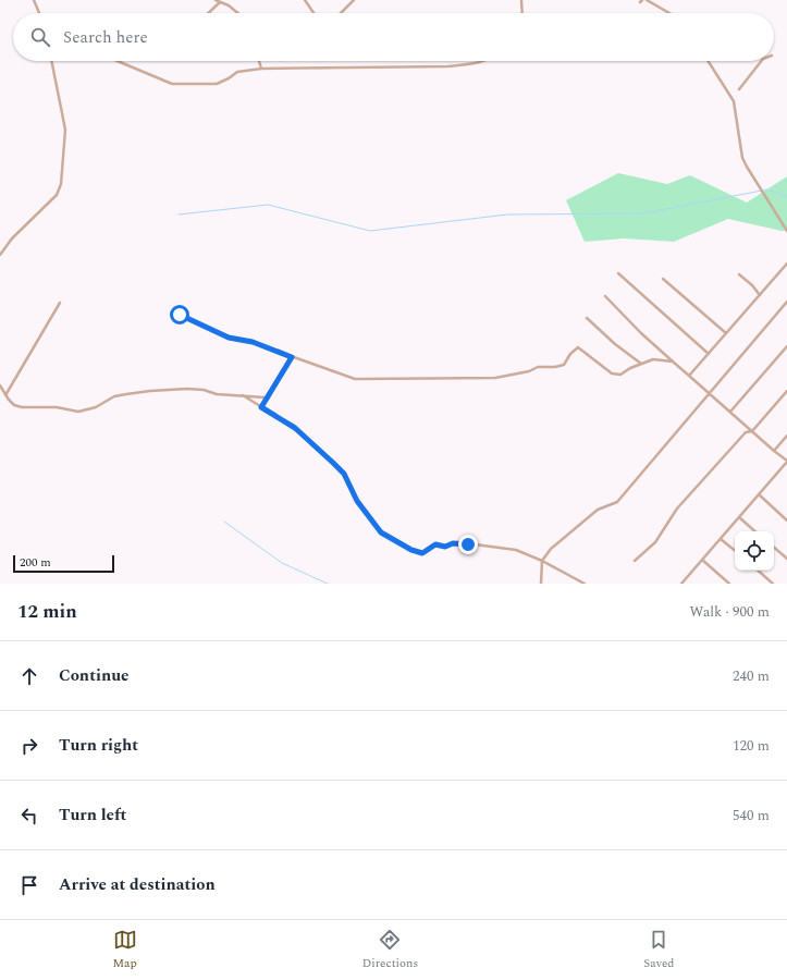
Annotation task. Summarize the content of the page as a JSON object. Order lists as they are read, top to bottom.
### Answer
{
  "scale_bar": "200 m",
  "page": {
    "search": "Search here",
    "scale": "200 m",
    "heading": ["12 min", "Walk · 900 m"],
    "list": [
      ["Continue", "240 m"],
      ["Turn right", "120 m"],
      ["Turn left", "540 m"],
      "Arrive at destination"
    ],
    "nav": ["Map", "Directions", "Saved"]
  }
}
